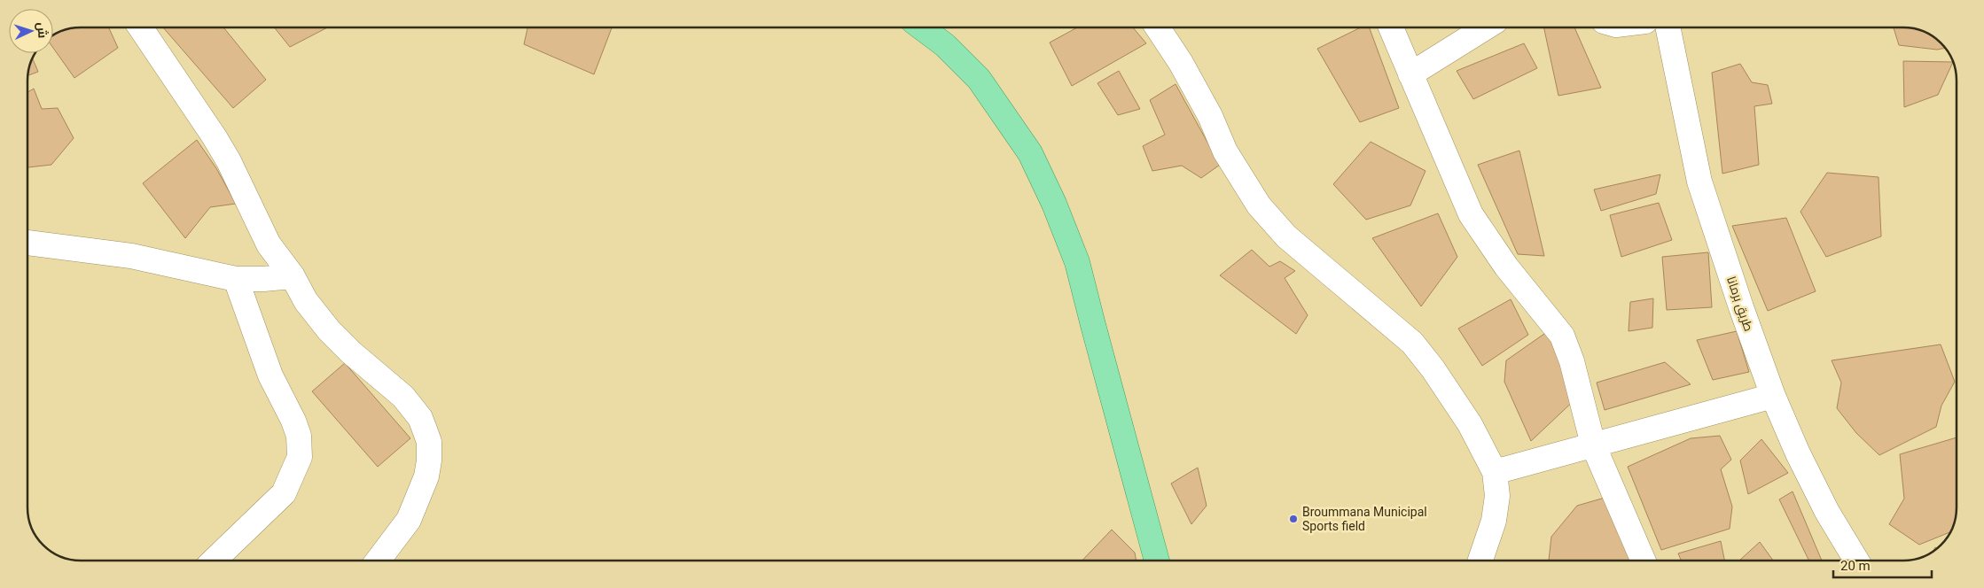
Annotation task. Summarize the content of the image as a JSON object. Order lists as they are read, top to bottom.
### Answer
{
  "streets": {
    "street": ["طريق برمانا"]
  },
  "places": ["Broummana Municipal Sports field"],
  "scale_bar": "20 m",
  "north": "right"
}
